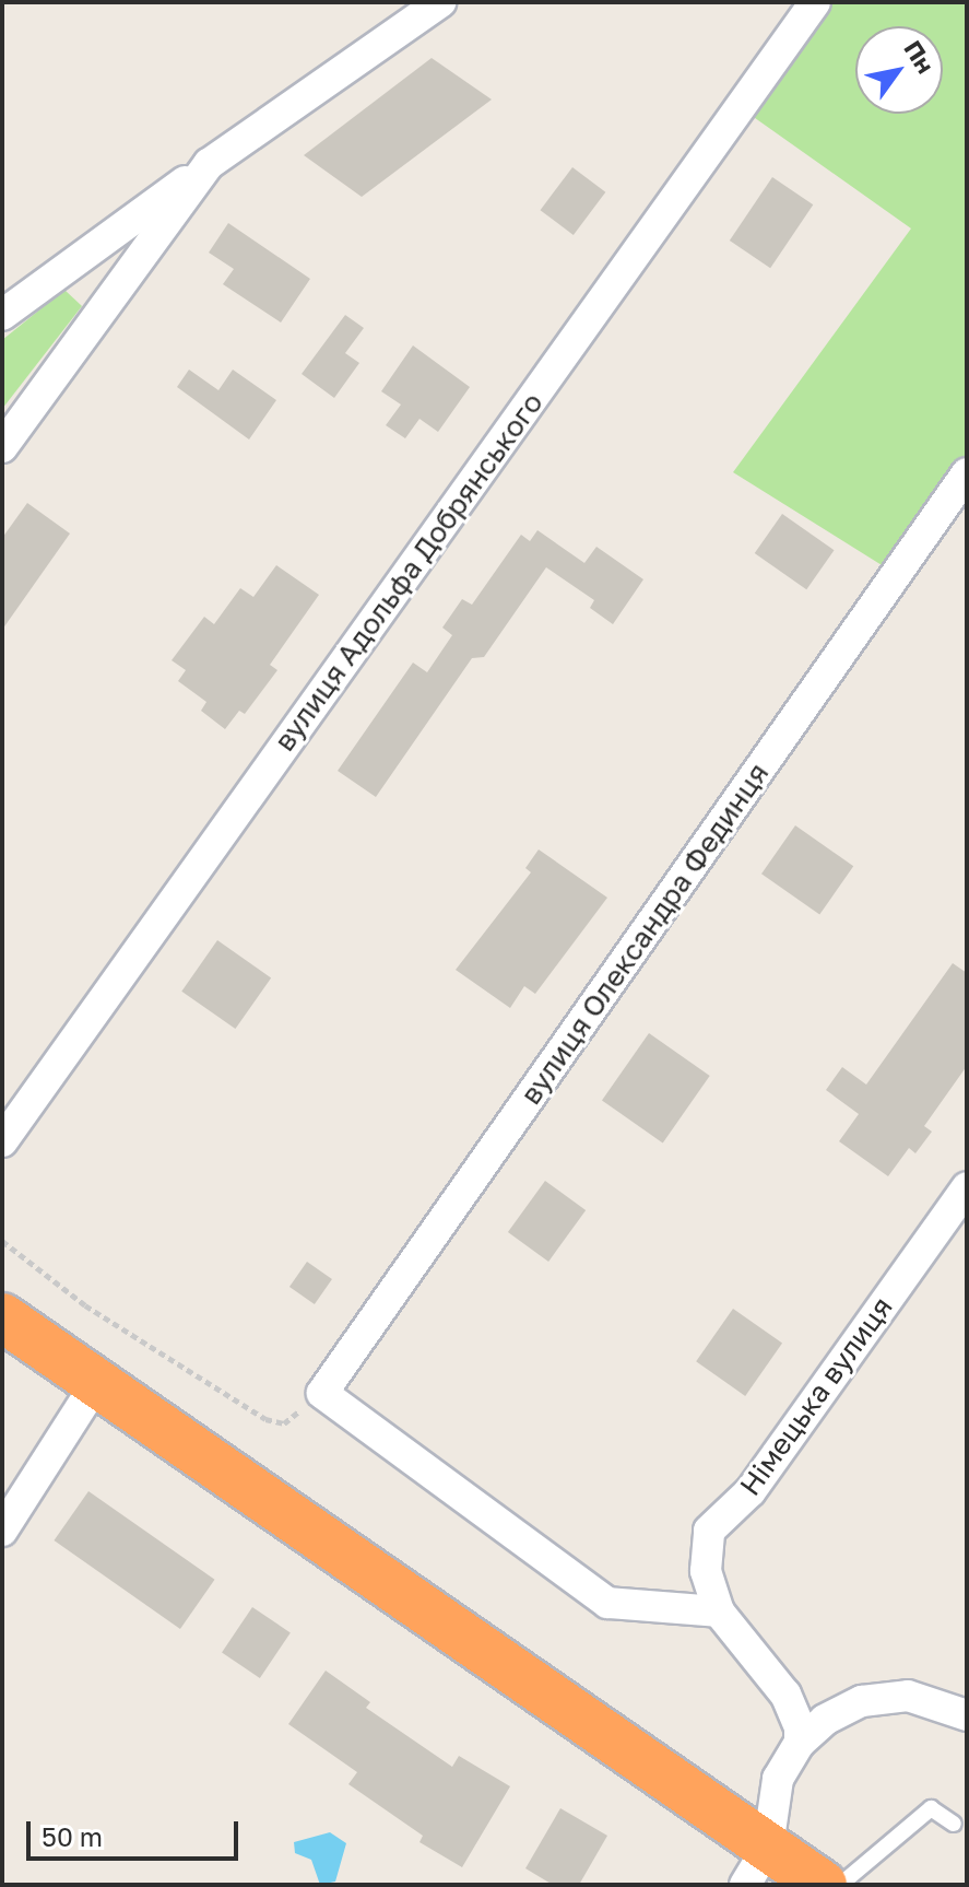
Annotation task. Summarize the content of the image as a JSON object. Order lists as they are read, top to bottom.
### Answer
{
  "streets": {
    "street": ["вулиця Адольфа Добрянського", "вулиця Олександра Фединця", "Німецька вулиця"]
  },
  "scale_bar": "50 m",
  "north": "top right"
}
